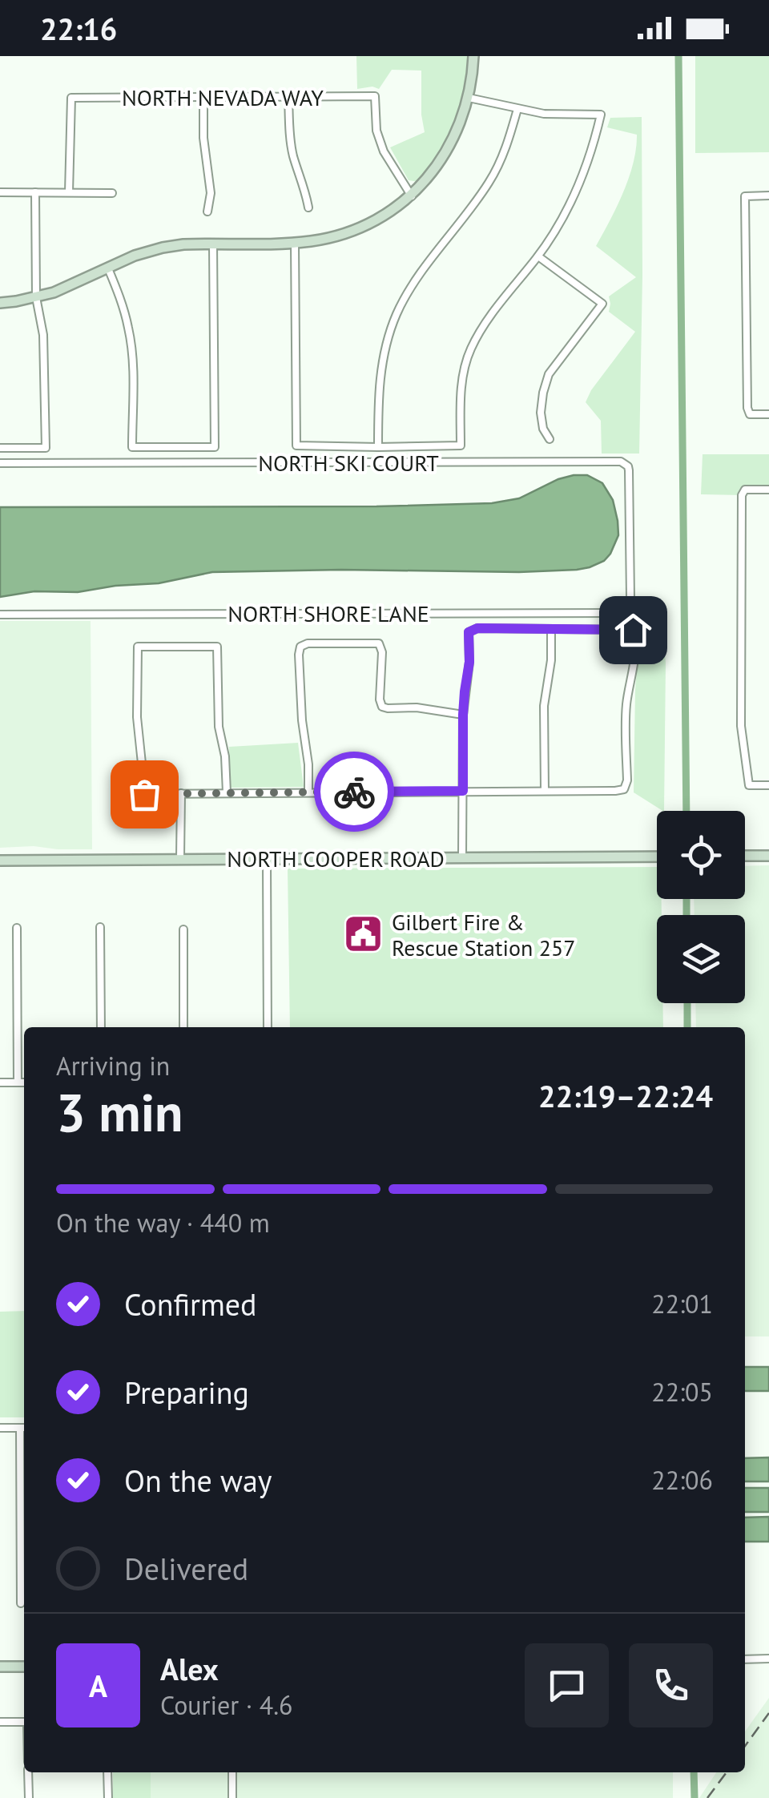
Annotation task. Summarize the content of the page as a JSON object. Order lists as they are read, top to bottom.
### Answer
{
  "streets": {
    "main road": ["NORTH COOPER ROAD"],
    "street": ["NORTH NEVADA WAY", "NORTH SKI COURT", "NORTH SHORE LANE"]
  },
  "crossings": [
    ["NORTH SKI COURT", "NORTH SHORE LANE"]
  ],
  "places": {
    "public building": ["Gilbert Fire & Rescue Station 257"]
  },
  "page": {
    "status": "22:16",
    "heading": ["3 min", "Arriving in", "22:19–22:24"],
    "panel": ["Alex", "Courier · 4.6"],
    "bar": "On the way · 440 m",
    "list": [
      ["Confirmed", "22:01"],
      ["Preparing", "22:05"],
      ["On the way", "22:06"],
      "Delivered"
    ],
    "round": "A"
  }
}
